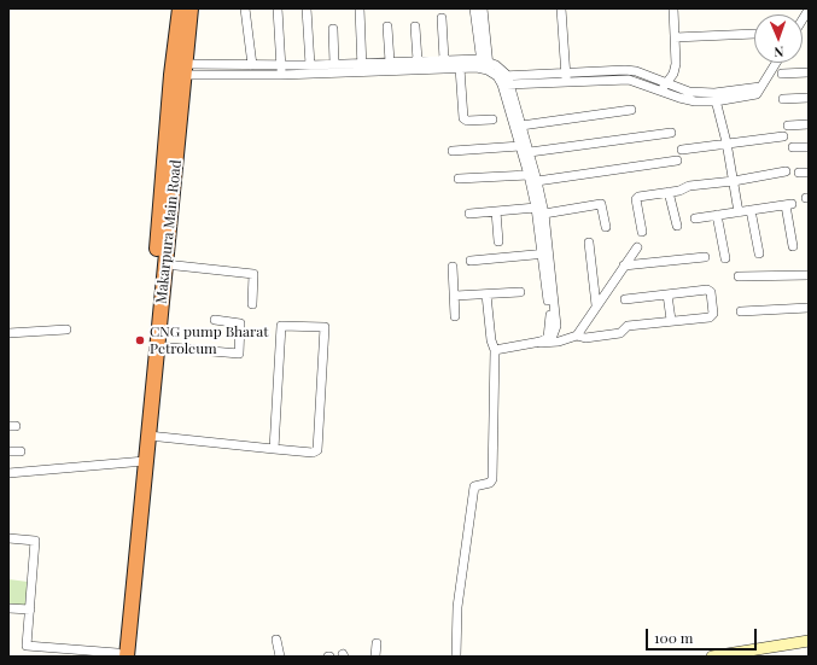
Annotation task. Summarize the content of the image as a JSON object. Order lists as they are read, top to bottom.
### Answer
{
  "streets": {
    "highway": ["Makarpura Main Road"]
  },
  "places": ["CNG pump Bharat Petroleum"],
  "scale_bar": "100 m",
  "north": "bottom"
}
